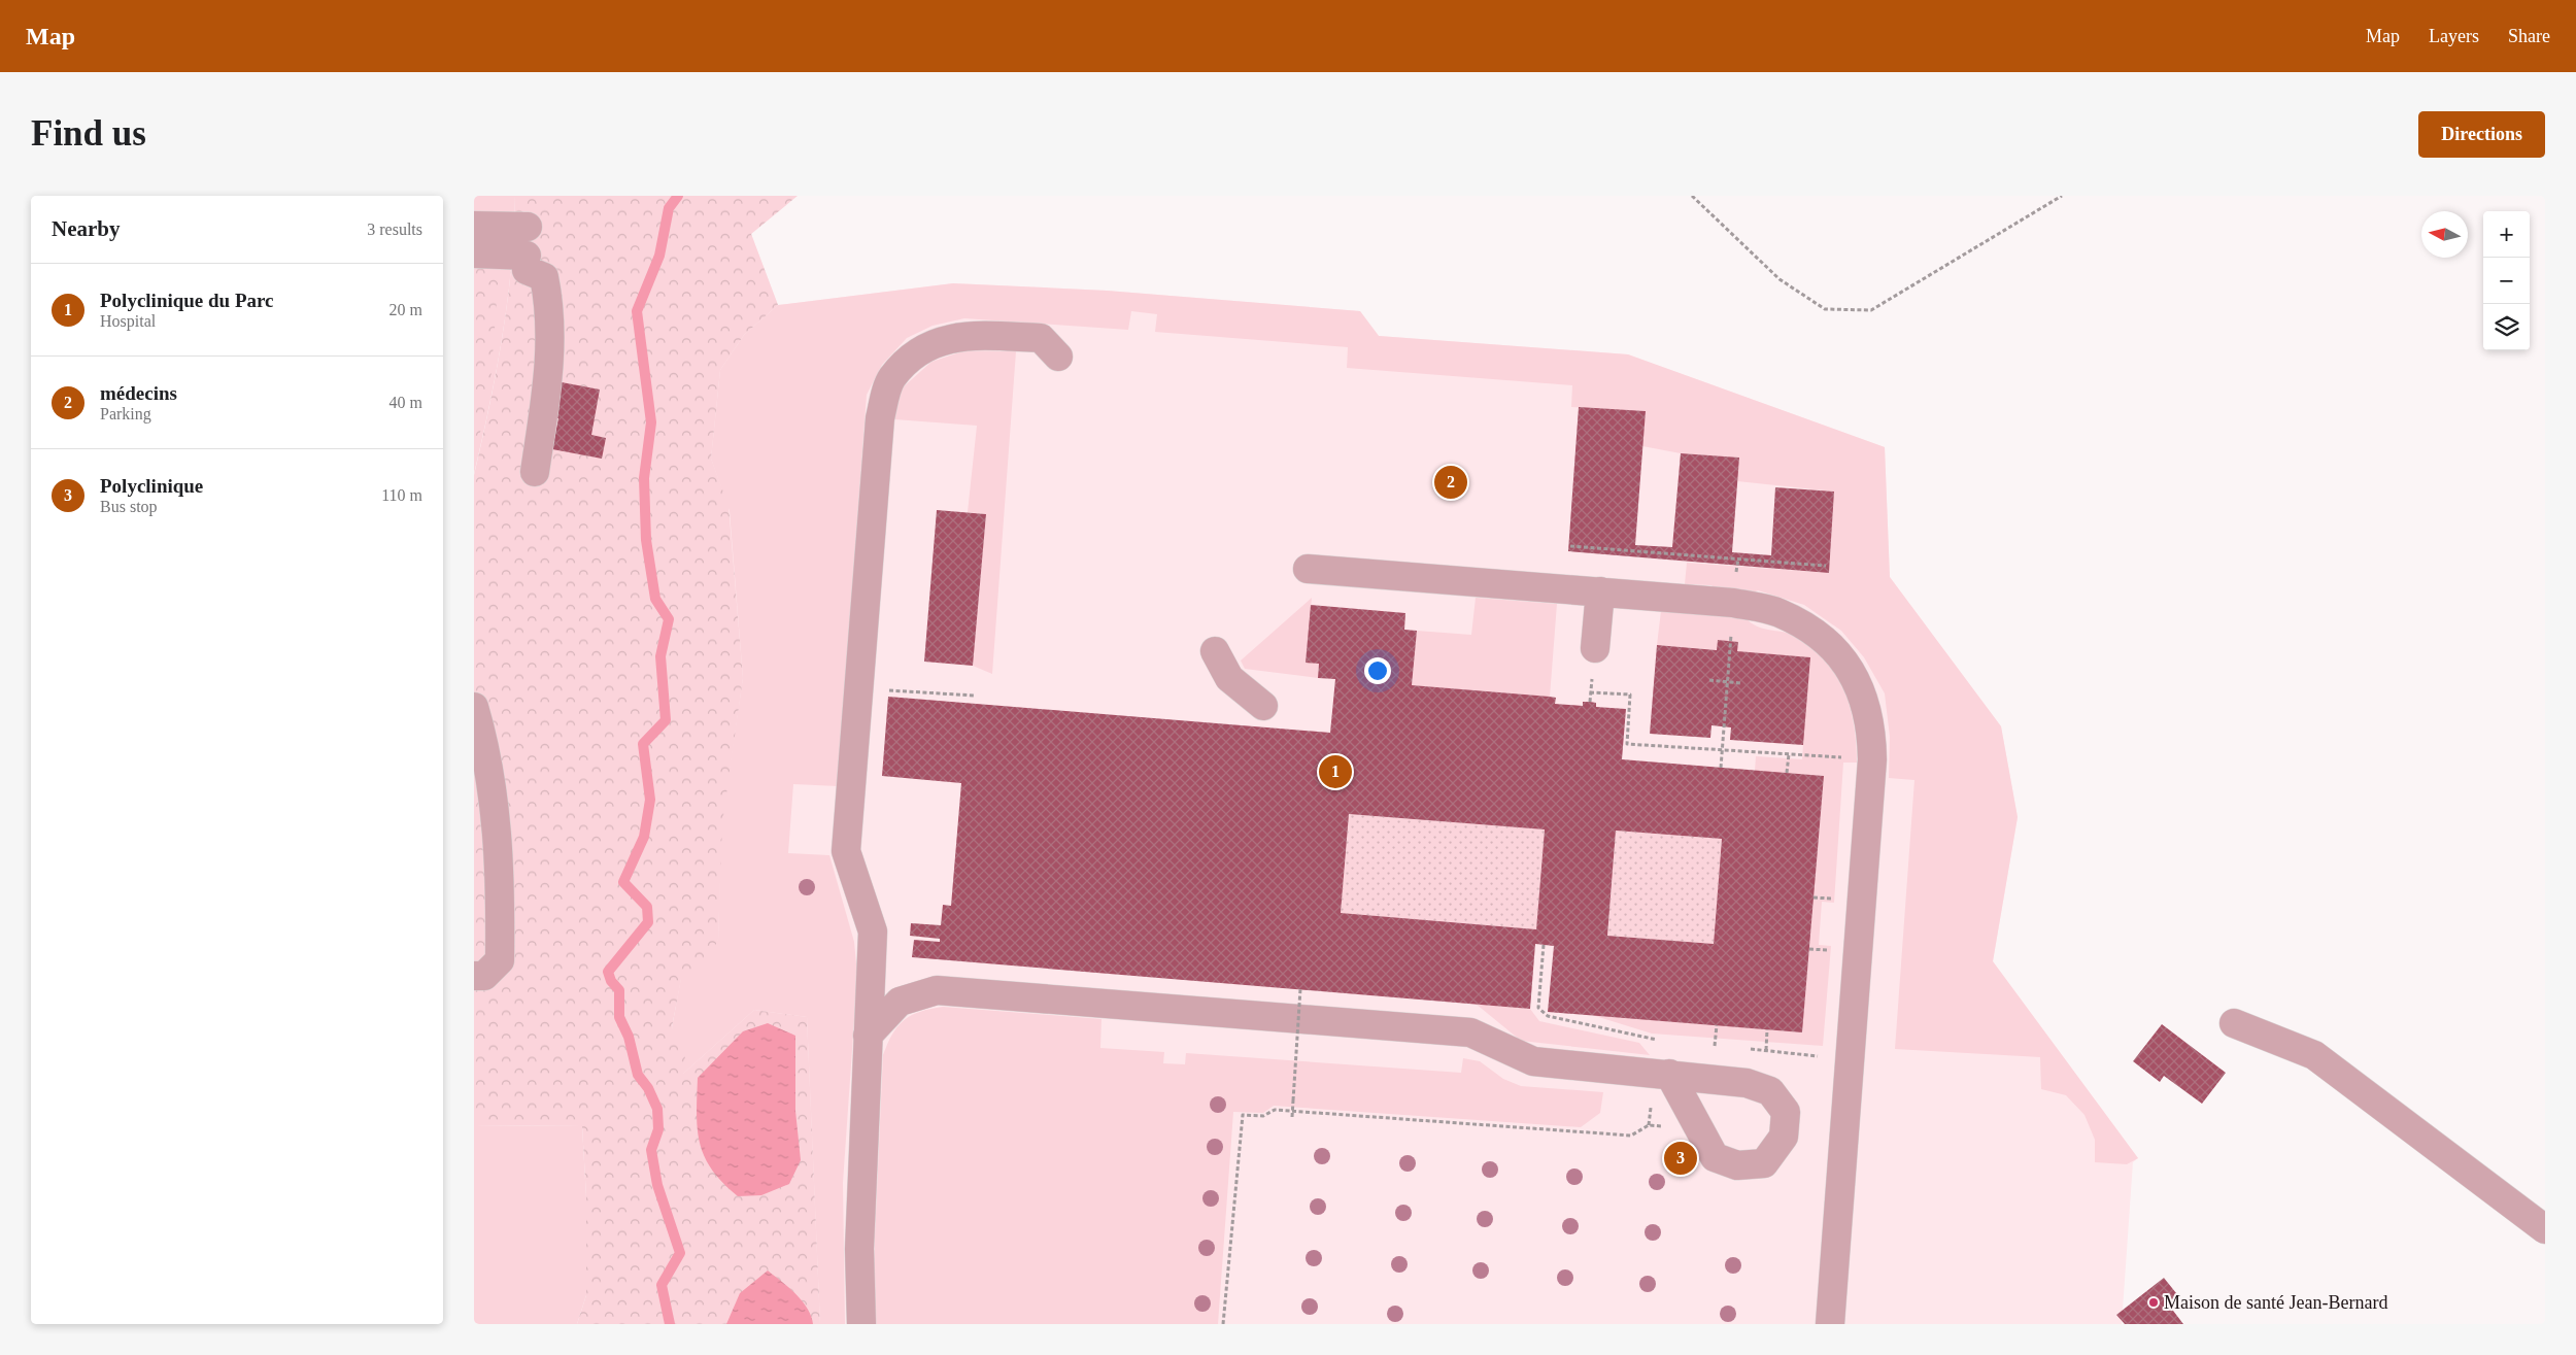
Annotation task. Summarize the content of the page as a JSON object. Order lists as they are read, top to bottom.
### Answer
{
  "places": ["Maison de santé Jean-Bernard"],
  "north": "left",
  "page": {
    "header": "Map",
    "nav": ["Map", "Layers", "Share"],
    "buttons": "Directions",
    "title": "Find us",
    "heading": ["Nearby", "3 results"],
    "map_buttons": ["+", "−"],
    "list": [
      {
        "mark": "1",
        "name": "Polyclinique du Parc",
        "note": "Hospital",
        "value": "20 m"
      },
      {
        "mark": "2",
        "name": "médecins",
        "note": "Parking",
        "value": "40 m"
      },
      {
        "mark": "3",
        "name": "Polyclinique",
        "note": "Bus stop",
        "value": "110 m"
      }
    ],
    "pins": ["2", "1", "3"]
  }
}
